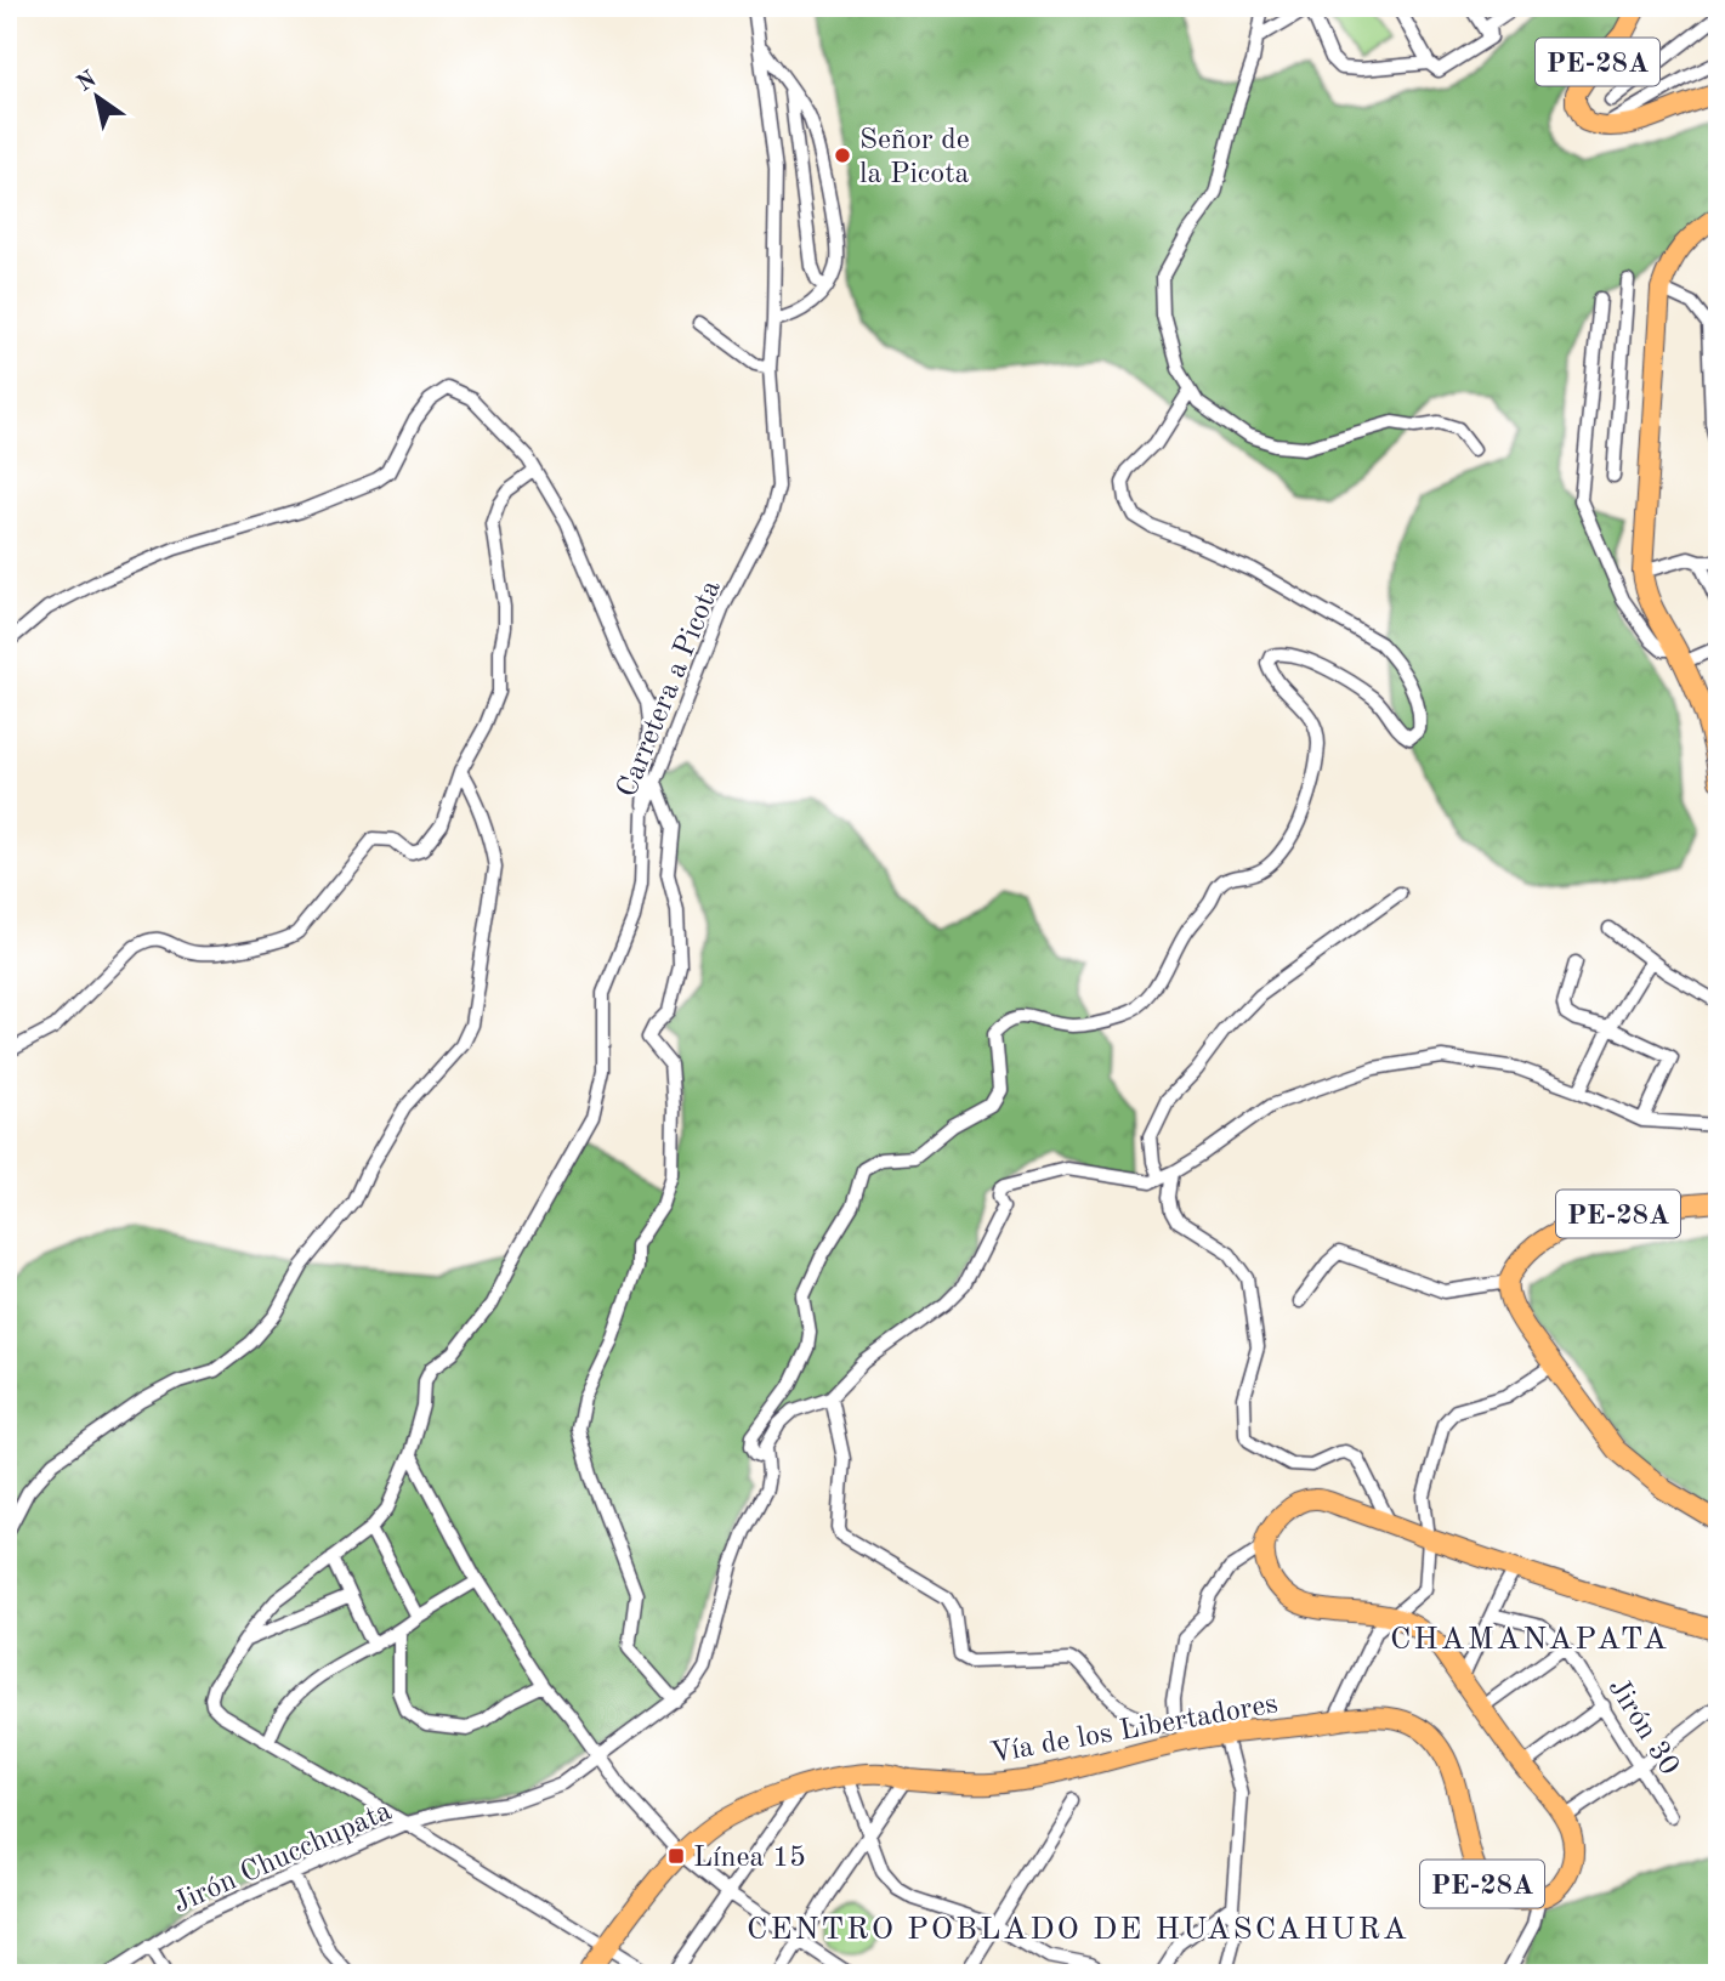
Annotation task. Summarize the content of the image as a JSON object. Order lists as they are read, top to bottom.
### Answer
{
  "streets": {
    "highway": ["PE-28A", "Vía de los Libertadores"],
    "street": ["Carretera a Picota", "Jirón 30", "Jirón Chucchupata"]
  },
  "crossings": [
    ["PE-28A", "Vía de los Libertadores"],
    ["Vía de los Libertadores", "Jirón Chucchupata"]
  ],
  "districts": ["CHAMANAPATA", "CENTRO POBLADO DE HUASCAHURA"],
  "places": {
    "other": ["Señor de la Picota"],
    "transit": ["Línea 15"]
  },
  "north": "top left"
}
